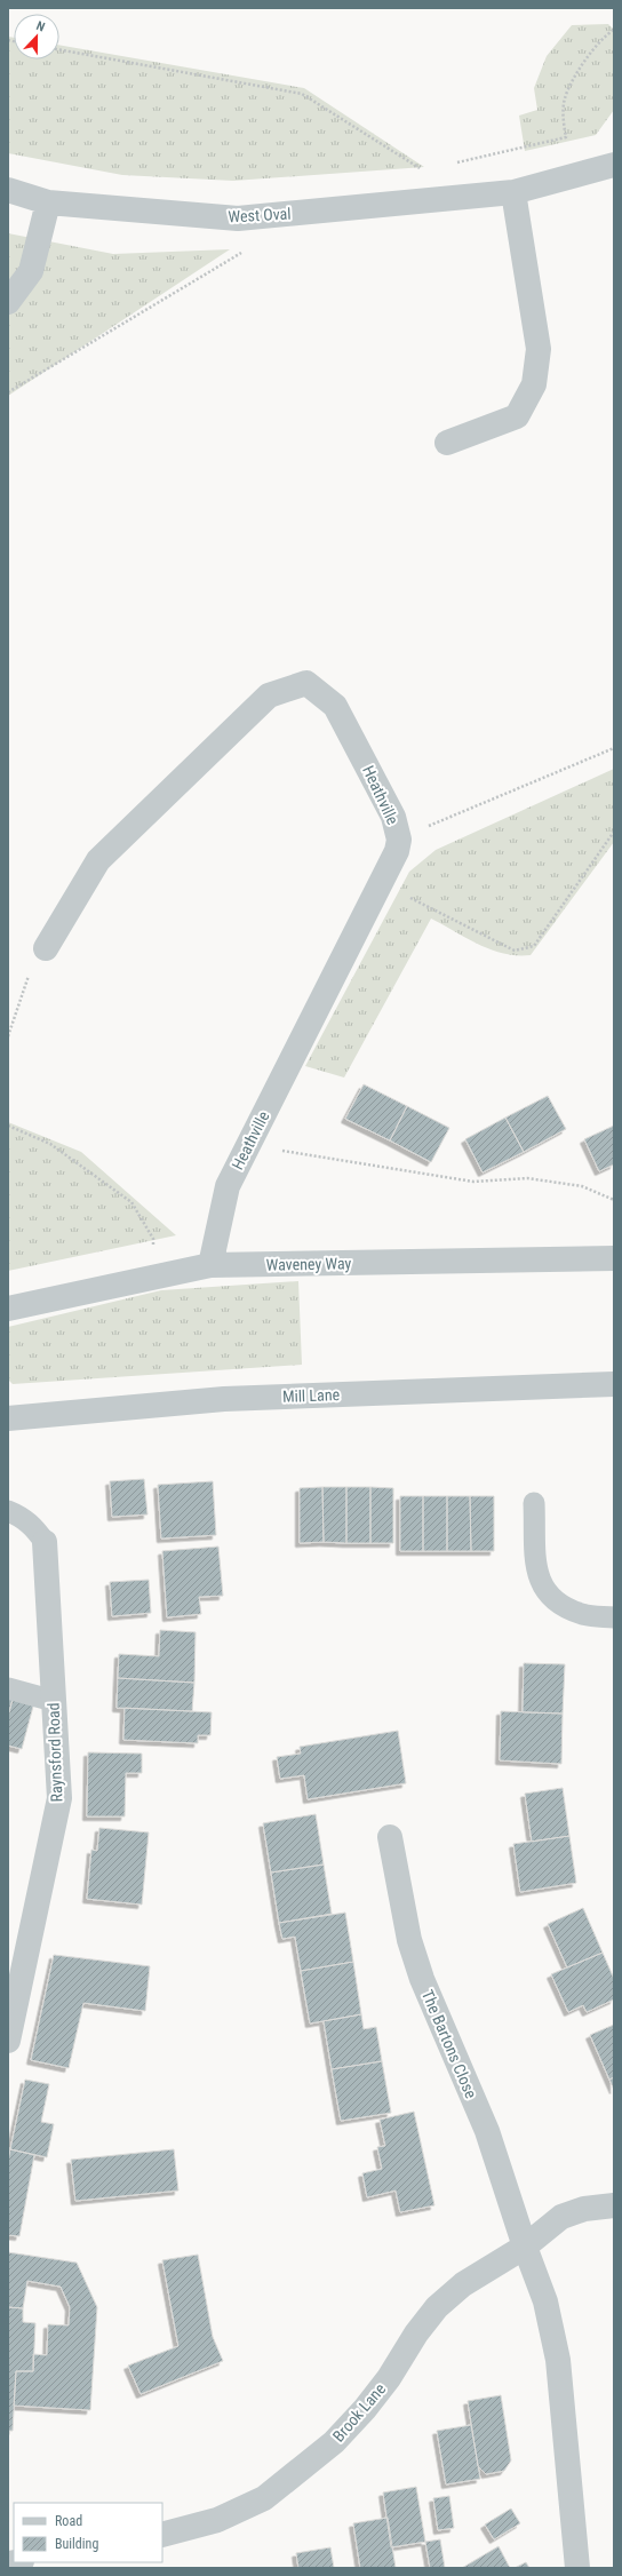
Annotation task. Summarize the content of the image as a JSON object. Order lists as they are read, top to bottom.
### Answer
{
  "streets": {
    "street": [
      "West Oval",
      "Heathville",
      "Waveney Way",
      "Mill Lane",
      "Raynsford Road",
      "The Bartons Close",
      "Brook Lane"
    ]
  },
  "crossings": [
    ["Heathville", "Waveney Way"],
    ["The Bartons Close", "Brook Lane"]
  ],
  "legend": ["Road", "Building"],
  "north": "top"
}
